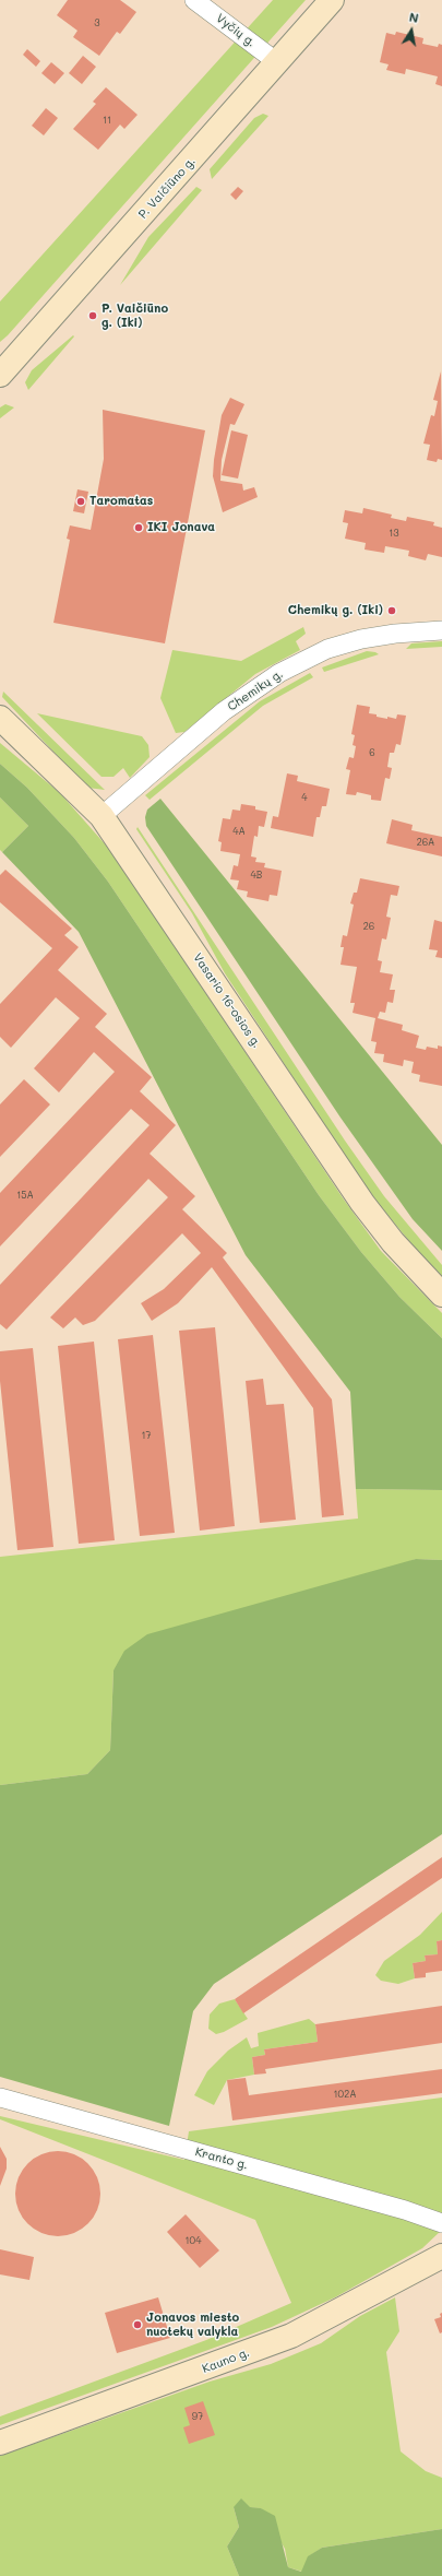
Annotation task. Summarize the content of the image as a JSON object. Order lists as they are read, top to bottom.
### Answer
{
  "streets": {
    "main road": ["P. Vaičiūno g.", "Vasario 16-osios g.", "Kauno g."],
    "street": ["Vyčių g.", "Chemikų g.", "Kranto g."]
  },
  "crossings": [
    ["Vyčių g.", "P. Vaičiūno g."],
    ["Chemikų g.", "Vasario 16-osios g."]
  ],
  "places": [
    "P. Vaičiūno g. (Iki)",
    "Taromatas",
    "IKI Jonava",
    "Chemikų g. (Iki)",
    "Jonavos miesto nuotekų valykla"
  ],
  "house_numbers": [
    "3",
    "11",
    "13",
    "6",
    "4",
    "4A",
    "26A",
    "4B",
    "26",
    "15A",
    "17",
    "102A",
    "104",
    "97"
  ],
  "north": "top"
}
